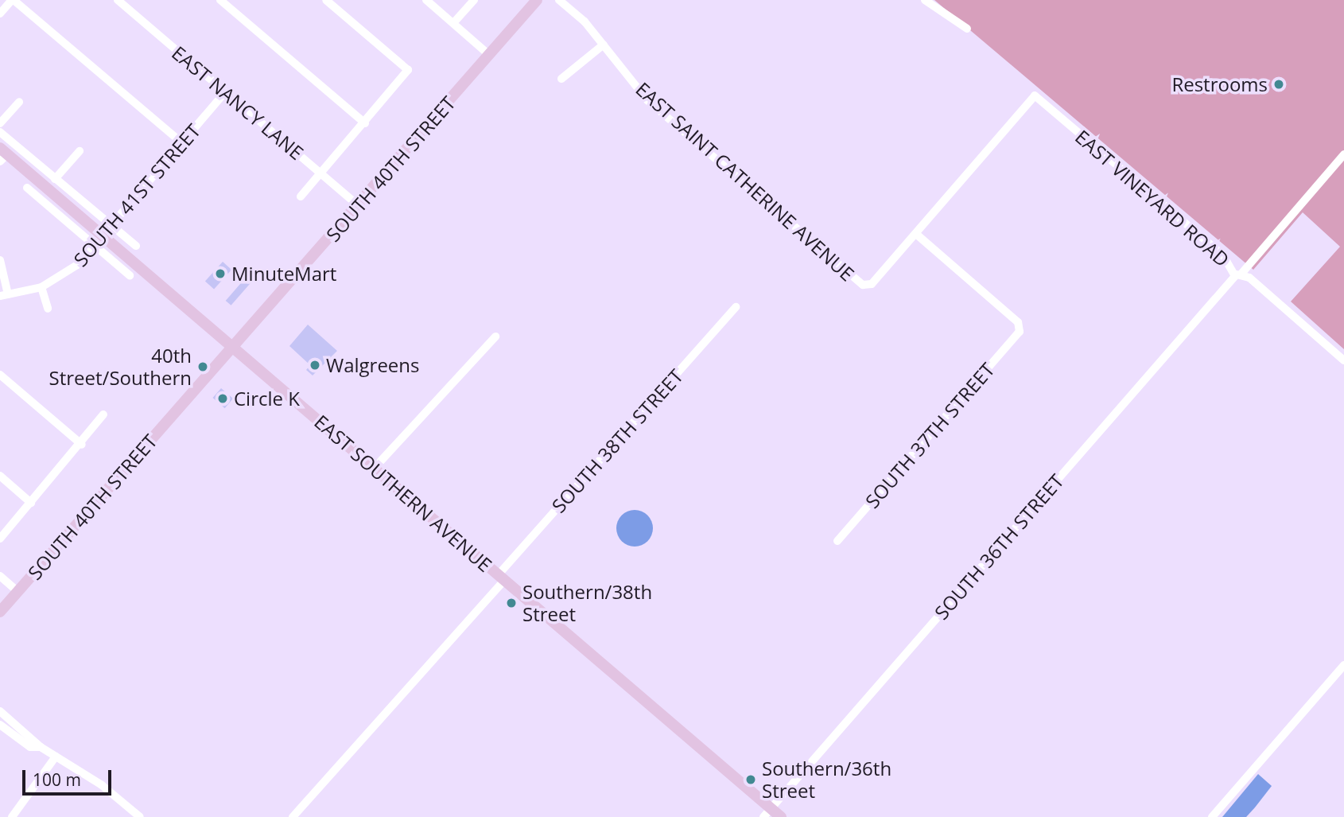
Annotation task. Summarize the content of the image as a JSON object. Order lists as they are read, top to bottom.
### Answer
{
  "streets": {
    "main road": ["SOUTH 40TH STREET", "EAST SOUTHERN AVENUE"],
    "street": [
      "EAST NANCY LANE",
      "EAST SAINT CATHERINE AVENUE",
      "SOUTH 41ST STREET",
      "EAST VINEYARD ROAD",
      "SOUTH 37TH STREET",
      "SOUTH 38TH STREET",
      "SOUTH 36TH STREET"
    ]
  },
  "crossings": [
    ["EAST NANCY LANE", "SOUTH 40TH STREET"],
    ["EAST NANCY LANE", "SOUTH 41ST STREET"],
    ["SOUTH 40TH STREET", "EAST SOUTHERN AVENUE"],
    ["EAST SAINT CATHERINE AVENUE", "EAST VINEYARD ROAD"],
    ["EAST SAINT CATHERINE AVENUE", "SOUTH 37TH STREET"],
    ["SOUTH 41ST STREET", "EAST SOUTHERN AVENUE"],
    ["EAST VINEYARD ROAD", "SOUTH 37TH STREET"],
    ["EAST VINEYARD ROAD", "SOUTH 36TH STREET"],
    ["SOUTH 38TH STREET", "EAST SOUTHERN AVENUE"],
    ["EAST SOUTHERN AVENUE", "SOUTH 36TH STREET"]
  ],
  "places": [
    "Restrooms",
    "MinuteMart",
    "Walgreens",
    "40th Street/Southern",
    "Circle K",
    "Southern/38th Street",
    "Southern/36th Street"
  ],
  "scale_bar": "100 m"
}
